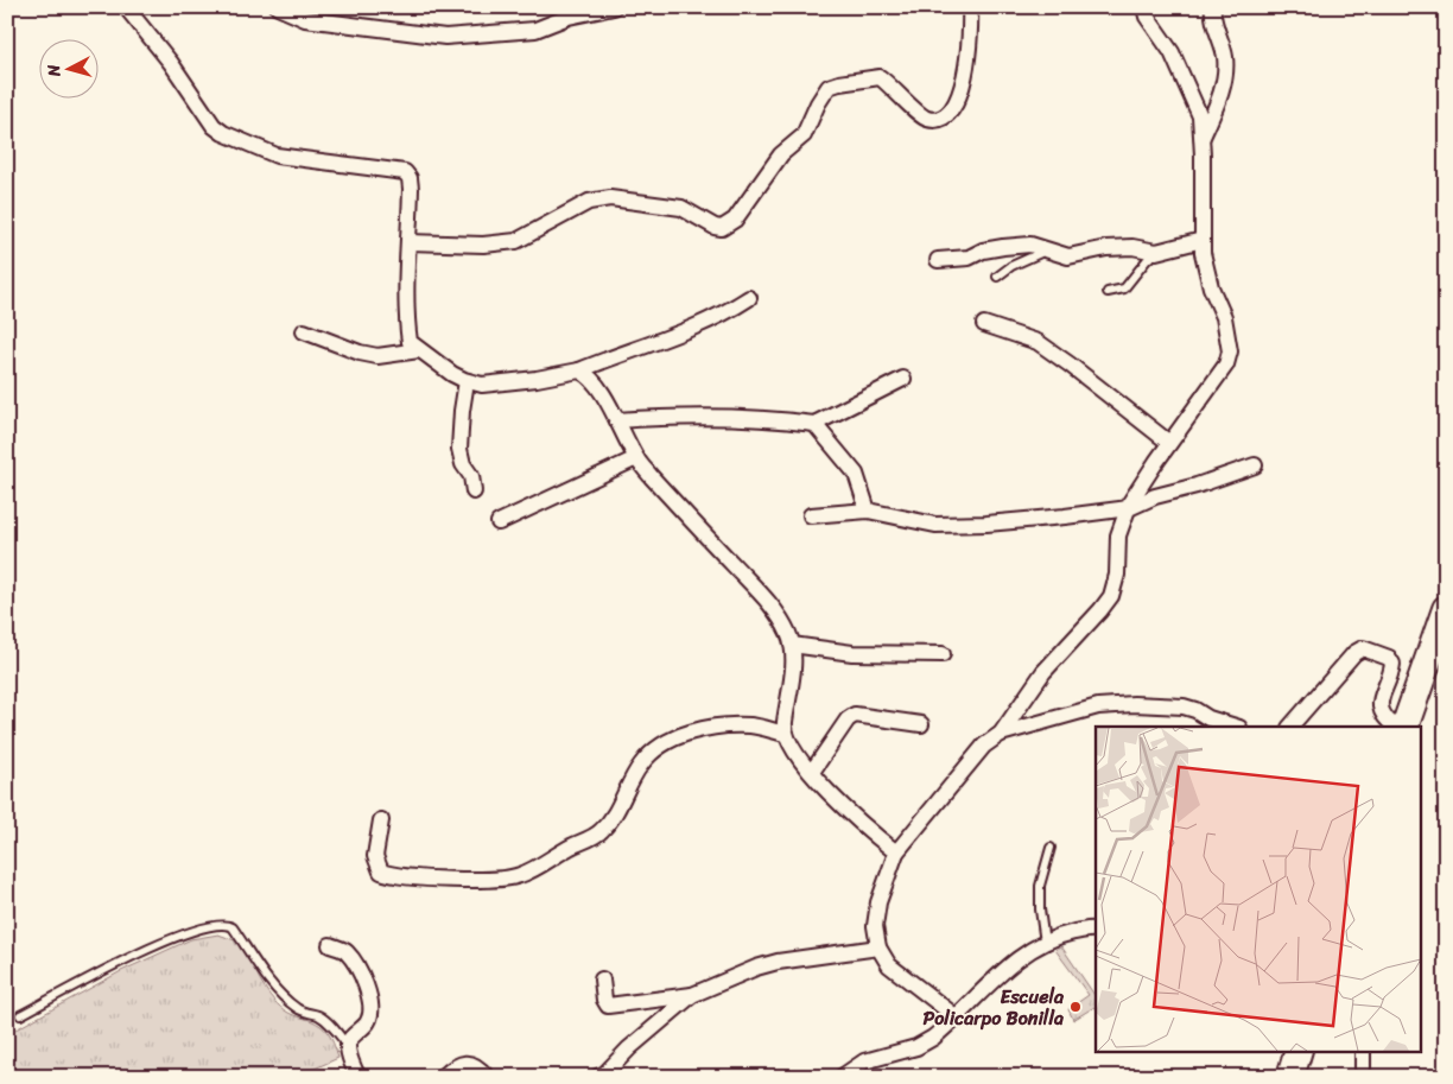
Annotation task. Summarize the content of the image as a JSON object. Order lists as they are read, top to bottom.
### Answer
{
  "places": ["Escuela Policarpo Bonilla"],
  "north": "left"
}
